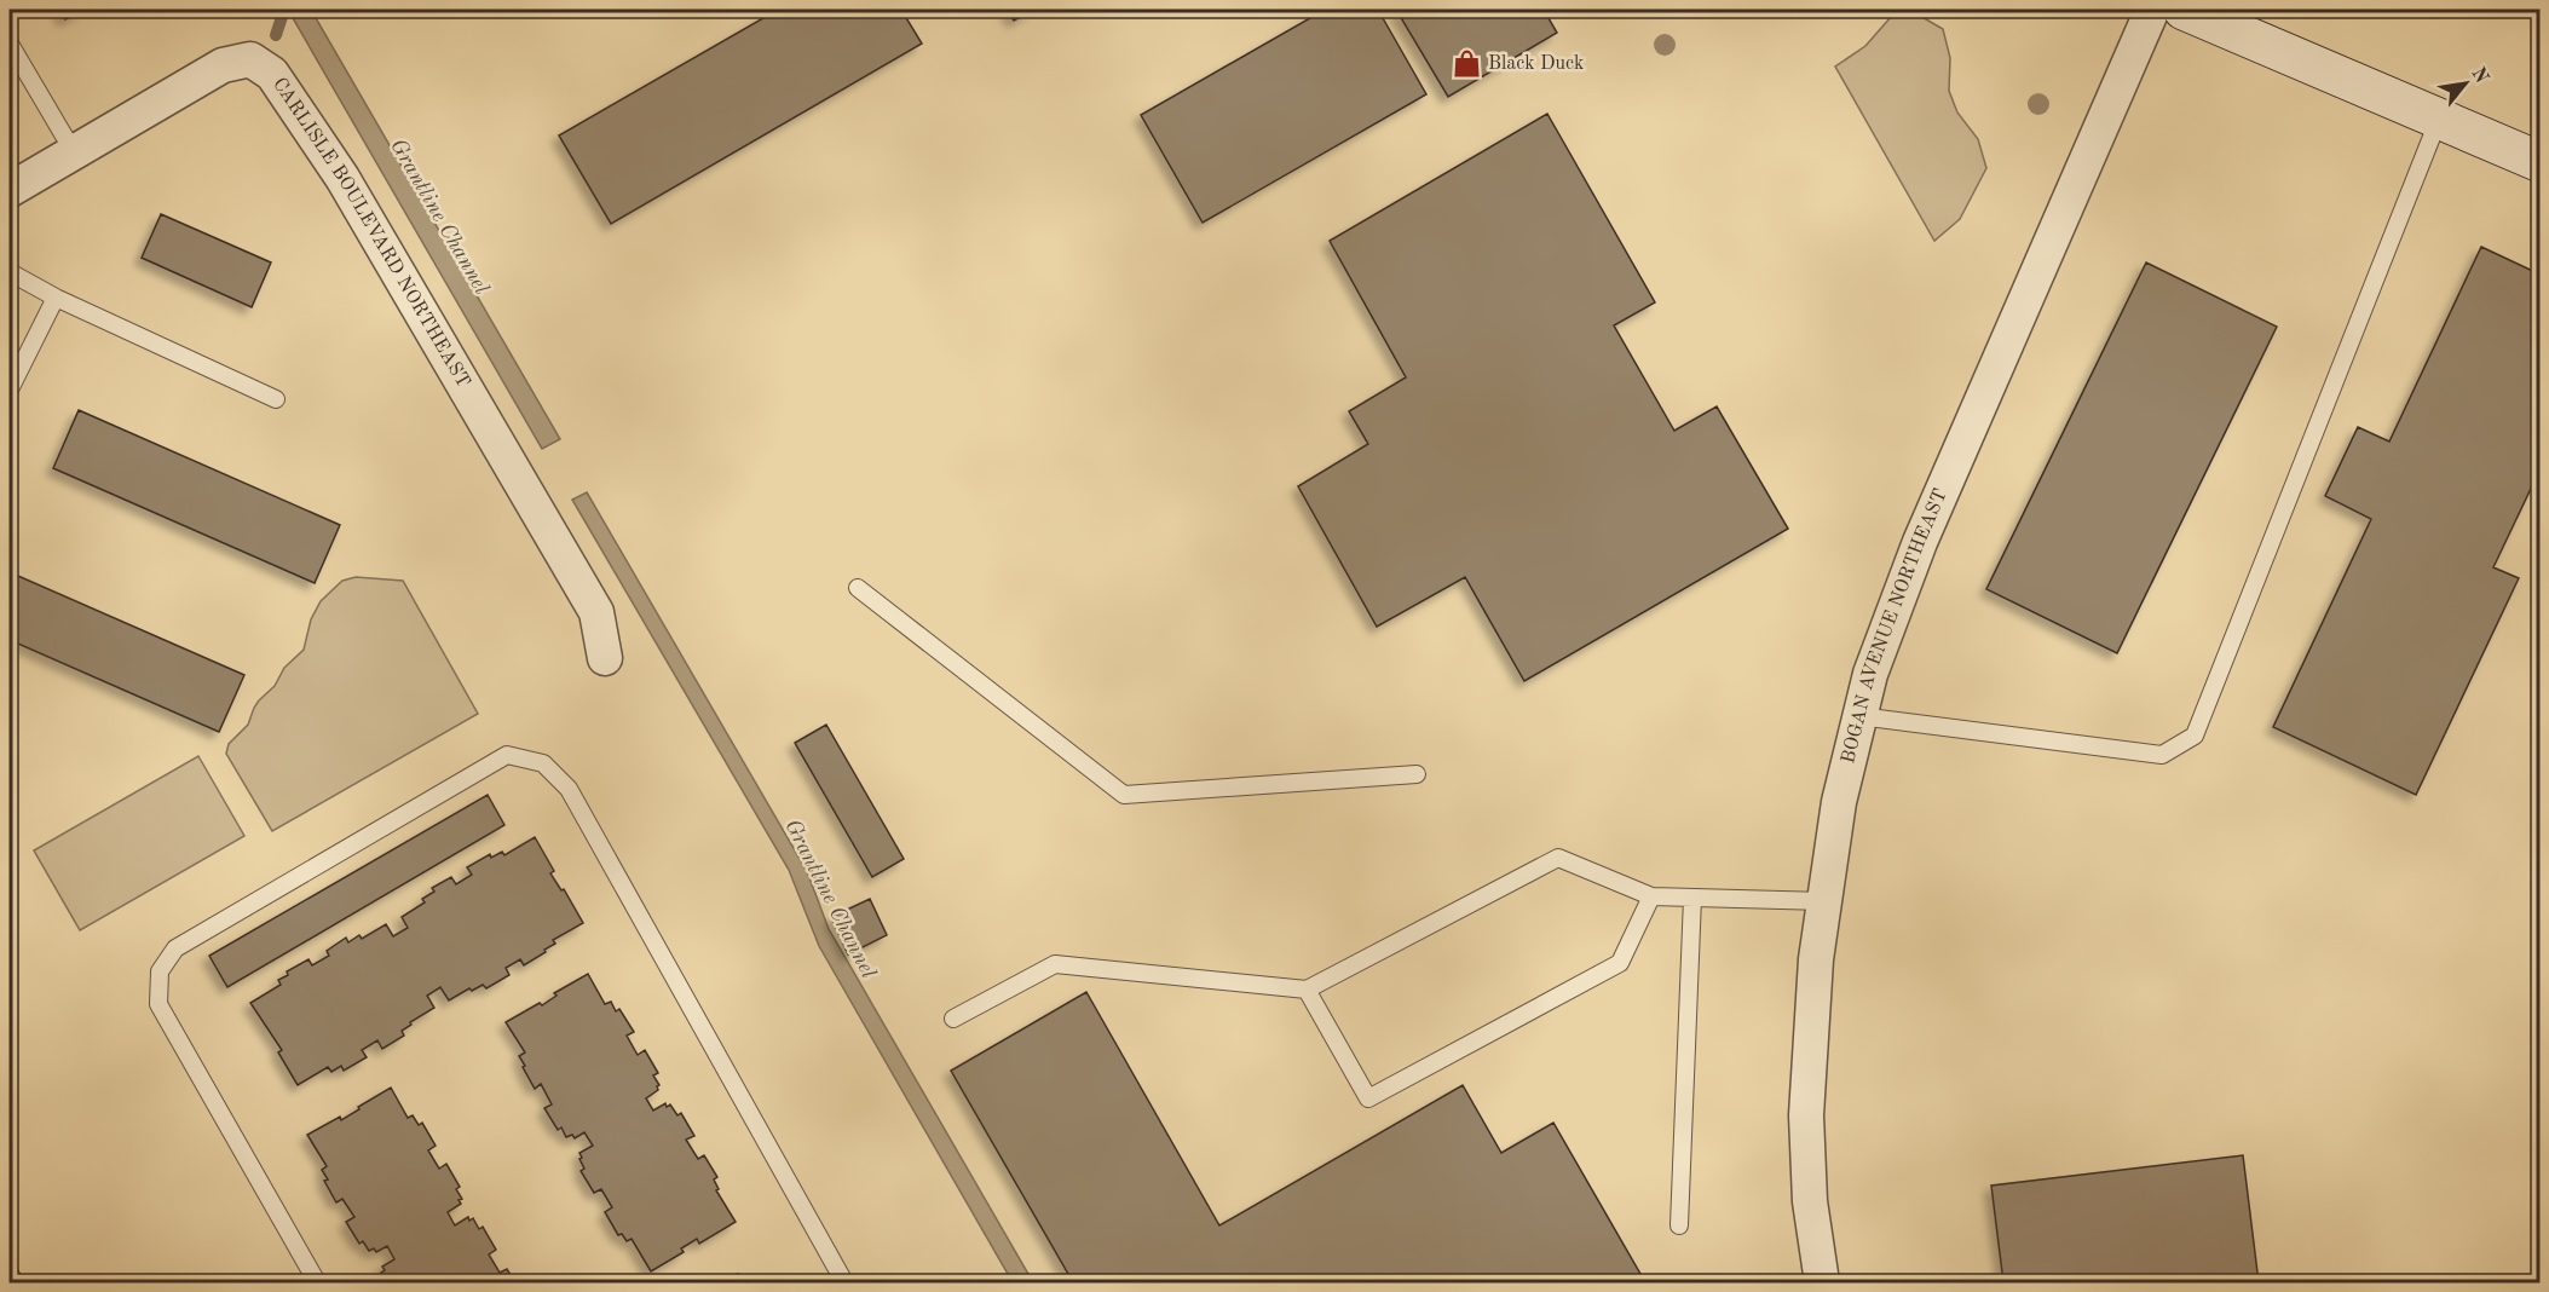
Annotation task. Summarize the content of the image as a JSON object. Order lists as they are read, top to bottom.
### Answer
{
  "streets": {
    "street": ["CARLISLE BOULEVARD NORTHEAST", "BOGAN AVENUE NORTHEAST"]
  },
  "water": ["Grantline Channel"],
  "places": {
    "shop": ["Black Duck"]
  },
  "north": "top right"
}
